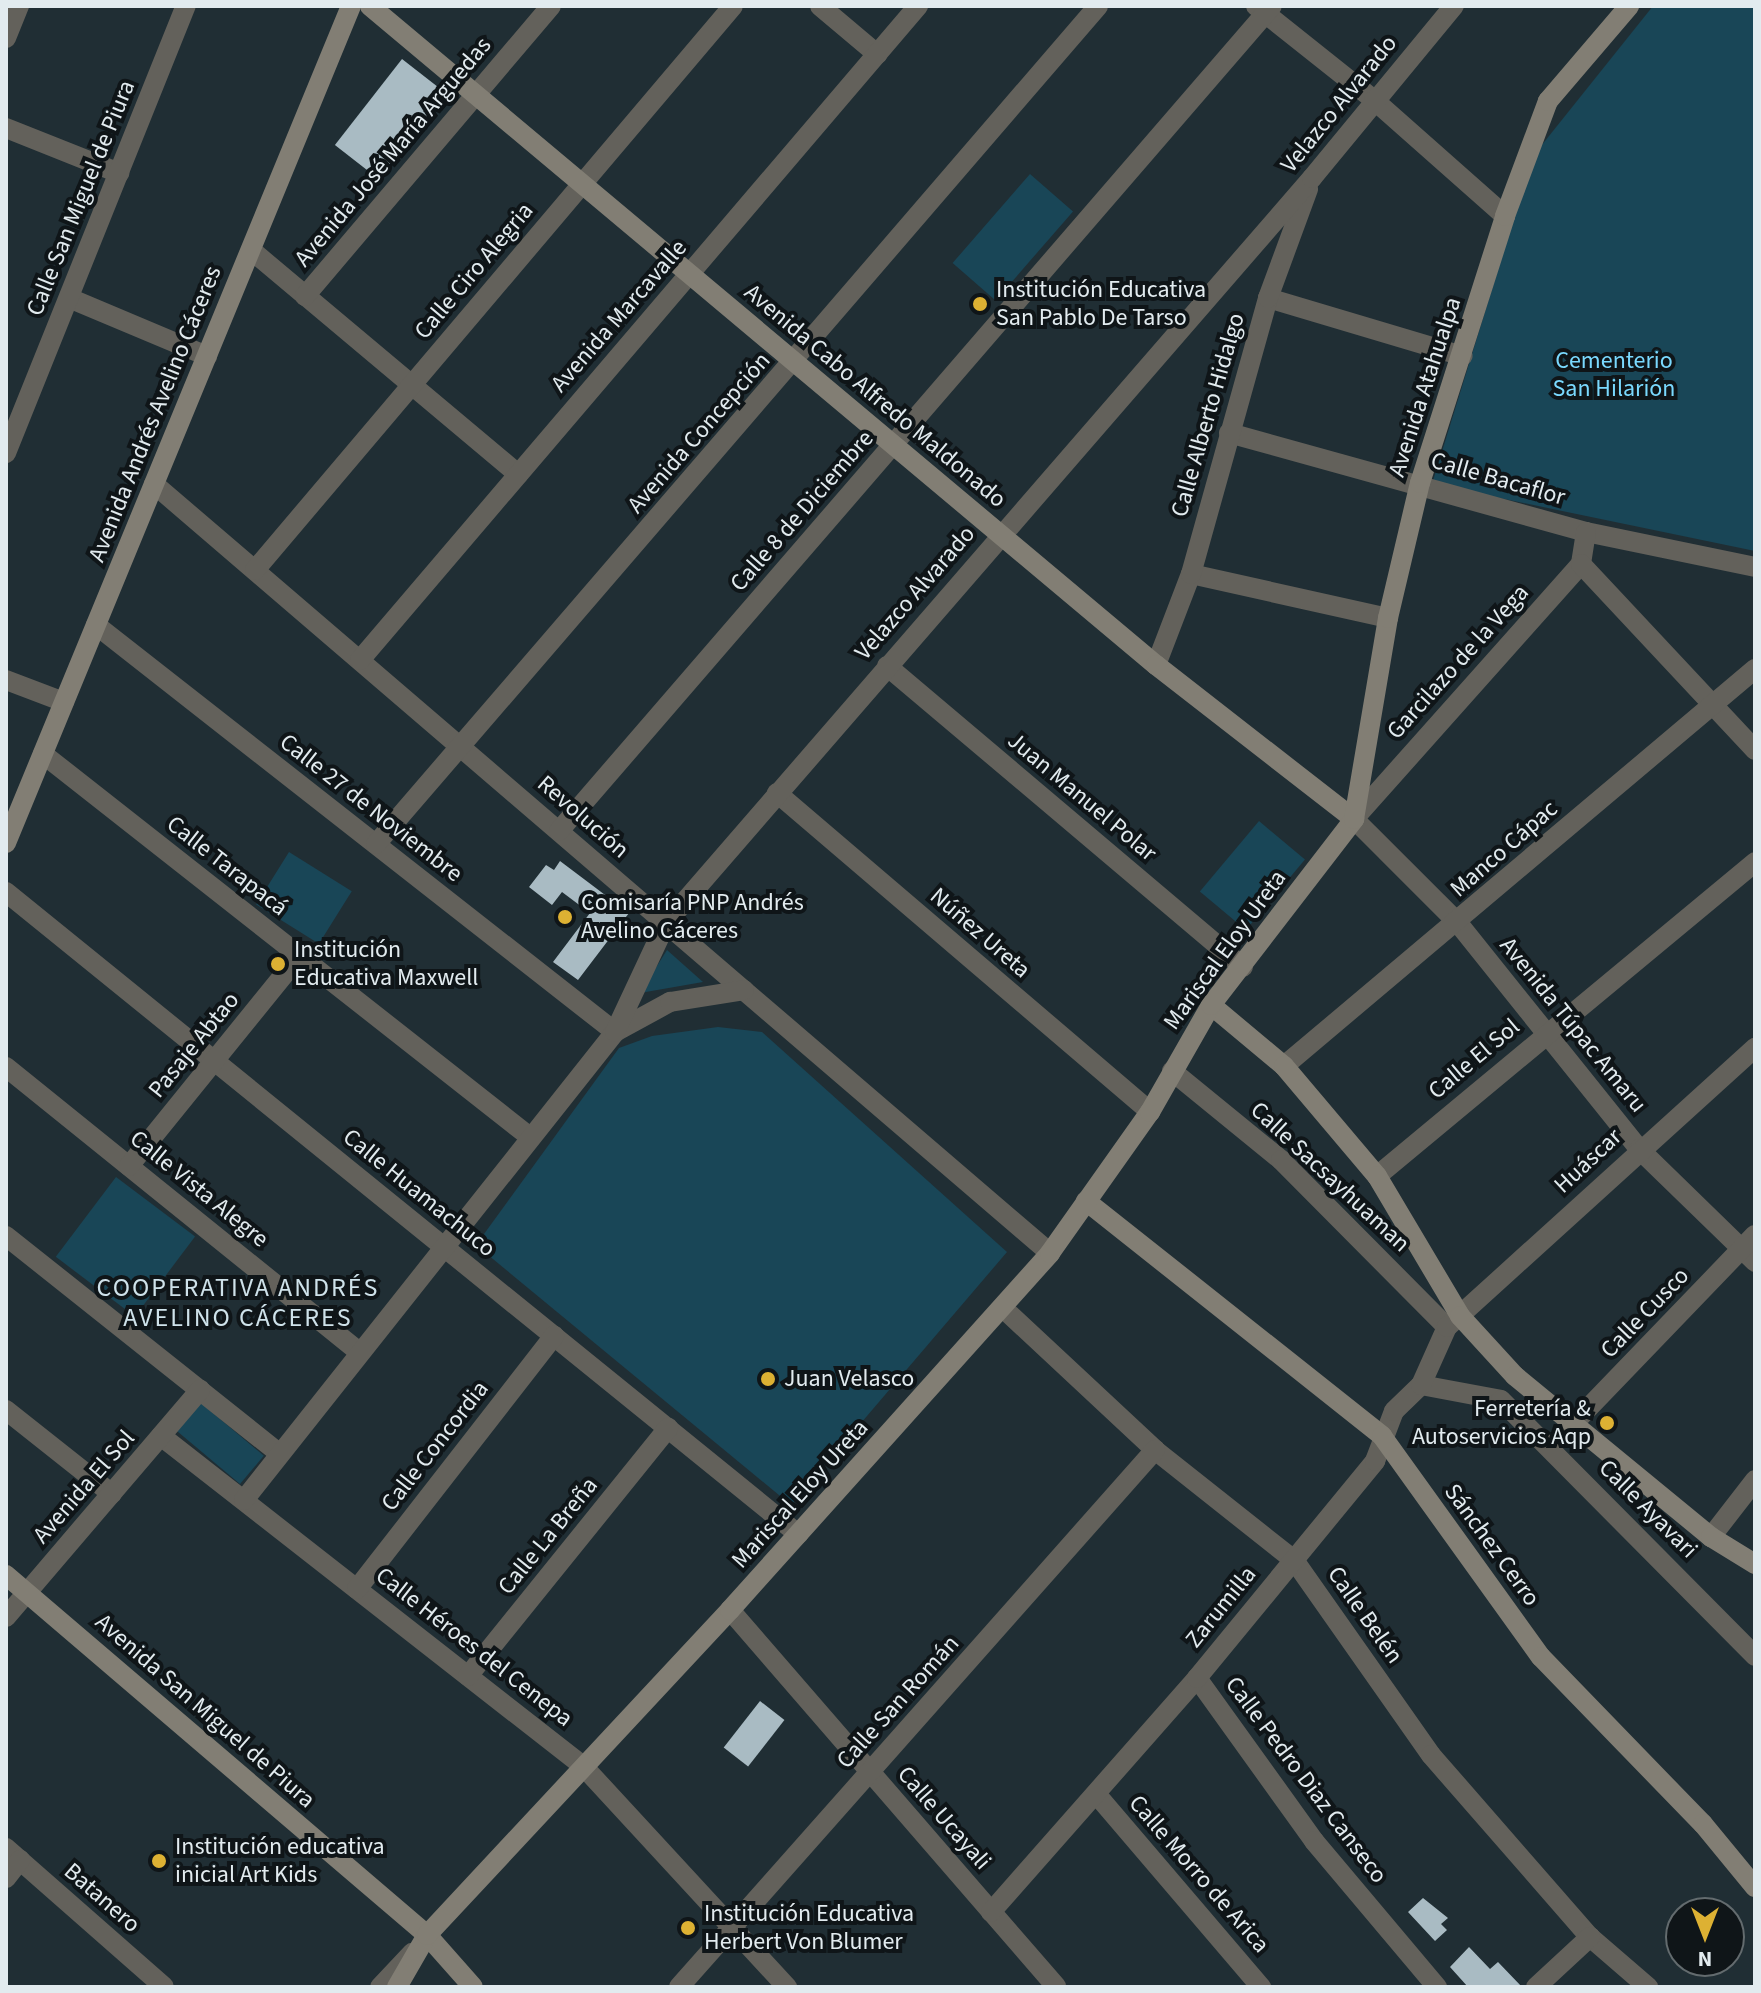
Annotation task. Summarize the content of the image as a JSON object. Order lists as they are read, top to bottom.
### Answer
{
  "streets": {
    "street": [
      "Velazco Alvarado",
      "Avenida José María Arguedas",
      "Calle San Miguel de Piura",
      "Calle Ciro Alegria",
      "Avenida Marcavalle",
      "Avenida Atahualpa",
      "Avenida Cabo Alfredo Maldonado",
      "Avenida Andrés Avelino Cáceres",
      "Calle Alberto Hidalgo",
      "Avenida Concepción",
      "Calle Bacaflor",
      "Calle 8 de Diciembre",
      "Garcilazo de la Vega",
      "Juan Manuel Polar",
      "Calle 27 de Noviembre",
      "Revolución",
      "Manco Cápac",
      "Calle Tarapacá",
      "Núñez Ureta",
      "Mariscal Eloy Ureta",
      "Avenida Túpac Amaru",
      "Pasaje Abtao",
      "Calle El Sol",
      "Huáscar",
      "Calle Sacsayhuaman",
      "Calle Vista Alegre",
      "Calle Huamachuco",
      "Calle Cusco",
      "Calle Concordia",
      "Avenida El Sol",
      "Calle Ayavari",
      "Calle La Breña",
      "Sánchez Cerro",
      "Zarumilla",
      "Calle Belén",
      "Calle Héroes del Cenepa",
      "Calle San Román",
      "Avenida San Miguel de Piura",
      "Calle Pedro Diaz Canseco",
      "Calle Ucayali",
      "Calle Morro de Arica",
      "Batanero"
    ]
  },
  "crossings": [
    ["Velazco Alvarado", "Avenida Cabo Alfredo Maldonado"],
    ["Velazco Alvarado", "Calle Alberto Hidalgo"],
    ["Velazco Alvarado", "Juan Manuel Polar"],
    ["Velazco Alvarado", "Calle 27 de Noviembre"],
    ["Velazco Alvarado", "Revolución"],
    ["Velazco Alvarado", "Núñez Ureta"],
    ["Avenida José María Arguedas", "Avenida Cabo Alfredo Maldonado"],
    ["Calle Ciro Alegria", "Avenida Cabo Alfredo Maldonado"],
    ["Calle Ciro Alegria", "Revolución"],
    ["Avenida Marcavalle", "Avenida Cabo Alfredo Maldonado"],
    ["Avenida Marcavalle", "Revolución"],
    ["Avenida Atahualpa", "Avenida Cabo Alfredo Maldonado"],
    ["Avenida Atahualpa", "Calle Bacaflor"],
    ["Avenida Atahualpa", "Garcilazo de la Vega"],
    ["Avenida Atahualpa", "Mariscal Eloy Ureta"],
    ["Avenida Atahualpa", "Avenida Túpac Amaru"],
    ["Avenida Cabo Alfredo Maldonado", "Calle Alberto Hidalgo"],
    ["Avenida Cabo Alfredo Maldonado", "Avenida Concepción"],
    ["Avenida Cabo Alfredo Maldonado", "Calle 8 de Diciembre"],
    ["Avenida Cabo Alfredo Maldonado", "Garcilazo de la Vega"],
    ["Avenida Cabo Alfredo Maldonado", "Mariscal Eloy Ureta"],
    ["Avenida Cabo Alfredo Maldonado", "Avenida Túpac Amaru"],
    ["Avenida Andrés Avelino Cáceres", "Calle 27 de Noviembre"],
    ["Avenida Andrés Avelino Cáceres", "Revolución"],
    ["Avenida Andrés Avelino Cáceres", "Calle Tarapacá"],
    ["Calle Alberto Hidalgo", "Calle Bacaflor"],
    ["Avenida Concepción", "Calle 27 de Noviembre"],
    ["Avenida Concepción", "Revolución"],
    ["Calle 8 de Diciembre", "Revolución"],
    ["Garcilazo de la Vega", "Mariscal Eloy Ureta"],
    ["Garcilazo de la Vega", "Avenida Túpac Amaru"],
    ["Juan Manuel Polar", "Mariscal Eloy Ureta"],
    ["Revolución", "Mariscal Eloy Ureta"],
    ["Manco Cápac", "Avenida Túpac Amaru"],
    ["Calle Tarapacá", "Pasaje Abtao"],
    ["Núñez Ureta", "Mariscal Eloy Ureta"],
    ["Mariscal Eloy Ureta", "Avenida Túpac Amaru"],
    ["Mariscal Eloy Ureta", "Calle Sacsayhuaman"],
    ["Mariscal Eloy Ureta", "Calle Huamachuco"],
    ["Mariscal Eloy Ureta", "Sánchez Cerro"],
    ["Mariscal Eloy Ureta", "Calle Belén"],
    ["Mariscal Eloy Ureta", "Calle Héroes del Cenepa"],
    ["Mariscal Eloy Ureta", "Avenida San Miguel de Piura"],
    ["Mariscal Eloy Ureta", "Calle Ucayali"],
    ["Avenida Túpac Amaru", "Calle El Sol"],
    ["Avenida Túpac Amaru", "Huáscar"],
    ["Avenida Túpac Amaru", "Calle Cusco"],
    ["Pasaje Abtao", "Calle Vista Alegre"],
    ["Pasaje Abtao", "Calle Huamachuco"],
    ["Huáscar", "Calle Sacsayhuaman"],
    ["Huáscar", "Zarumilla"],
    ["Calle Sacsayhuaman", "Zarumilla"],
    ["Calle Huamachuco", "Calle Concordia"],
    ["Calle Huamachuco", "Calle La Breña"],
    ["Calle Concordia", "Calle Héroes del Cenepa"],
    ["Avenida El Sol", "Calle Héroes del Cenepa"],
    ["Avenida El Sol", "Avenida San Miguel de Piura"],
    ["Calle La Breña", "Calle Héroes del Cenepa"],
    ["Sánchez Cerro", "Zarumilla"],
    ["Zarumilla", "Calle Belén"],
    ["Zarumilla", "Calle Pedro Diaz Canseco"],
    ["Zarumilla", "Calle Ucayali"],
    ["Zarumilla", "Calle Morro de Arica"],
    ["Calle Belén", "Calle San Román"],
    ["Calle Héroes del Cenepa", "Calle San Román"],
    ["Calle San Román", "Calle Ucayali"]
  ],
  "districts": ["COOPERATIVA ANDRÉS AVELINO CÁCERES"],
  "parks": ["Cementerio San Hilarión"],
  "places": [
    "Institución Educativa San Pablo De Tarso",
    "Comisaría PNP Andrés Avelino Cáceres",
    "Institución Educativa Maxwell",
    "Juan Velasco",
    "Ferretería & Autoservicios Aqp",
    "Institución educativa inicial Art Kids",
    "Institución Educativa Herbert Von Blumer"
  ],
  "north": "bottom"
}
